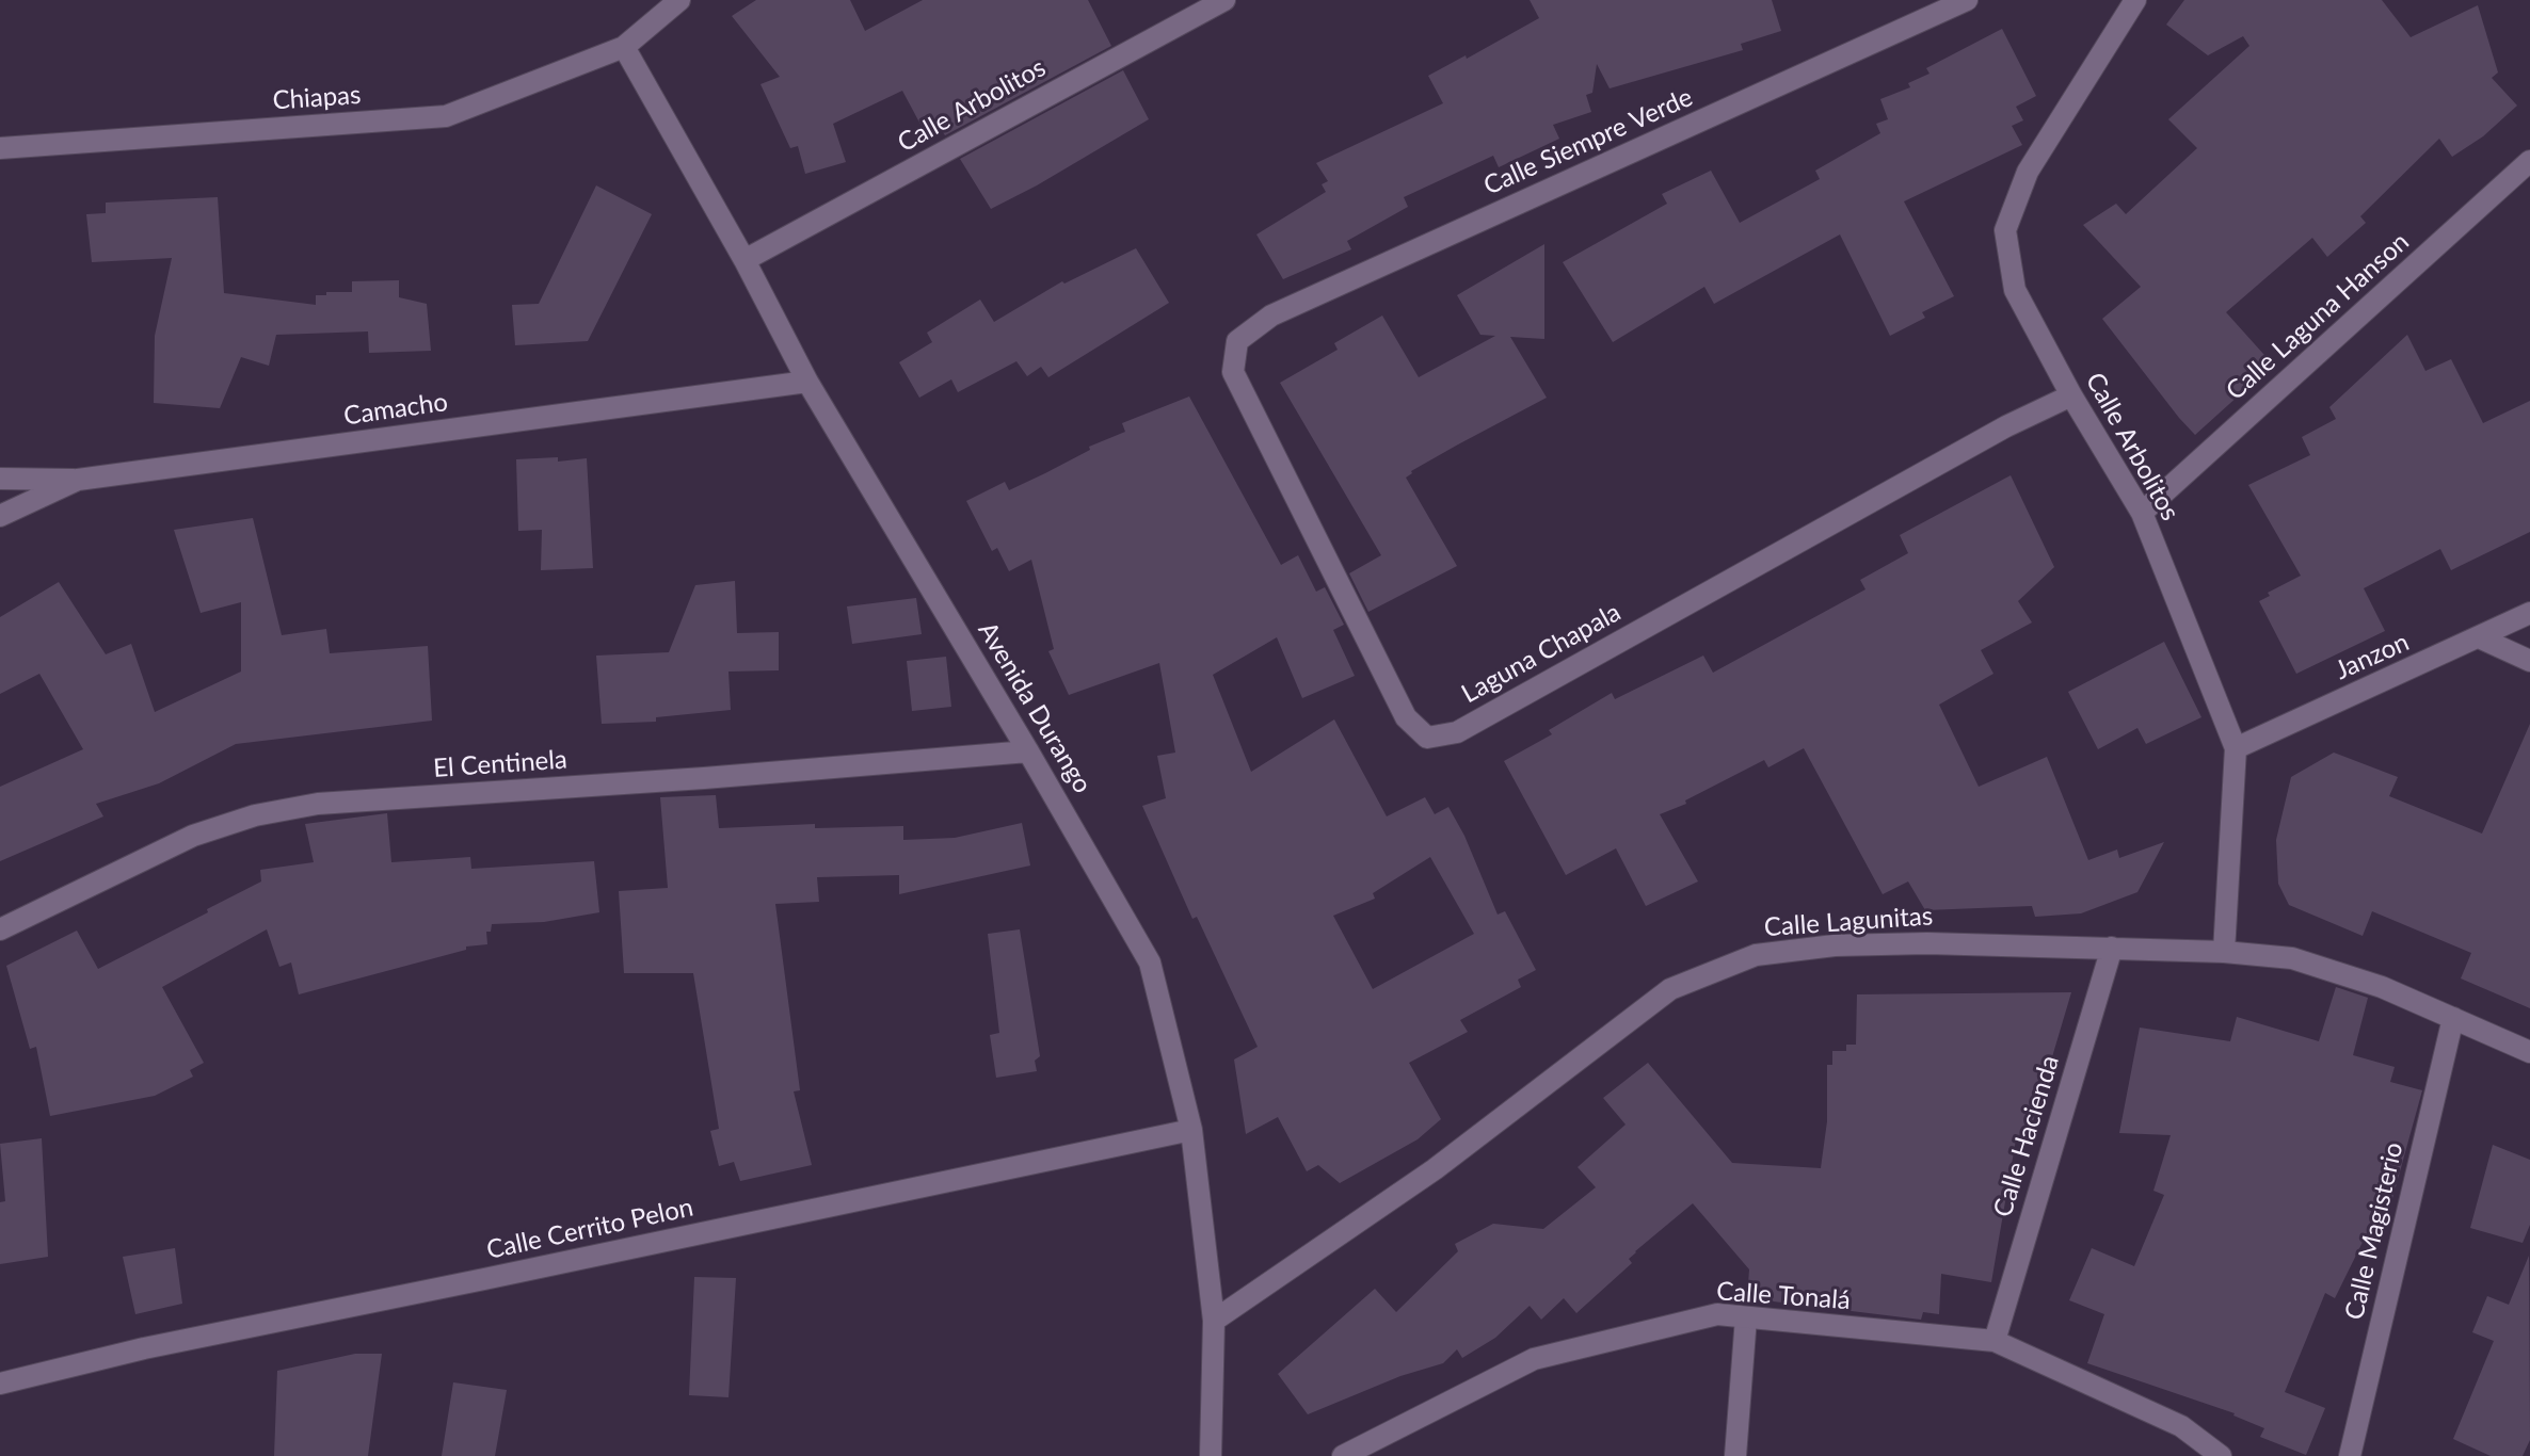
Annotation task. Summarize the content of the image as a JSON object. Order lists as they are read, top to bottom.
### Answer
{
  "streets": {
    "street": [
      "Chiapas",
      "Calle Arbolitos",
      "Calle Siempre Verde",
      "Calle Laguna Hanson",
      "Camacho",
      "Laguna Chapala",
      "Janzon",
      "Avenida Durango",
      "El Centinela",
      "Calle Lagunitas",
      "Calle Hacienda",
      "Calle Cerrito Pelon",
      "Calle Magisterio",
      "Calle Tonalá"
    ]
  },
  "crossings": [
    ["Chiapas", "Avenida Durango"],
    ["Calle Arbolitos", "Calle Laguna Hanson"],
    ["Calle Arbolitos", "Laguna Chapala"],
    ["Calle Arbolitos", "Janzon"],
    ["Calle Arbolitos", "Avenida Durango"],
    ["Calle Arbolitos", "Calle Lagunitas"],
    ["Calle Siempre Verde", "Laguna Chapala"],
    ["Camacho", "Avenida Durango"],
    ["Avenida Durango", "El Centinela"],
    ["Avenida Durango", "Calle Lagunitas"],
    ["Avenida Durango", "Calle Cerrito Pelon"],
    ["Calle Lagunitas", "Calle Hacienda"],
    ["Calle Lagunitas", "Calle Magisterio"],
    ["Calle Hacienda", "Calle Tonalá"]
  ]
}
